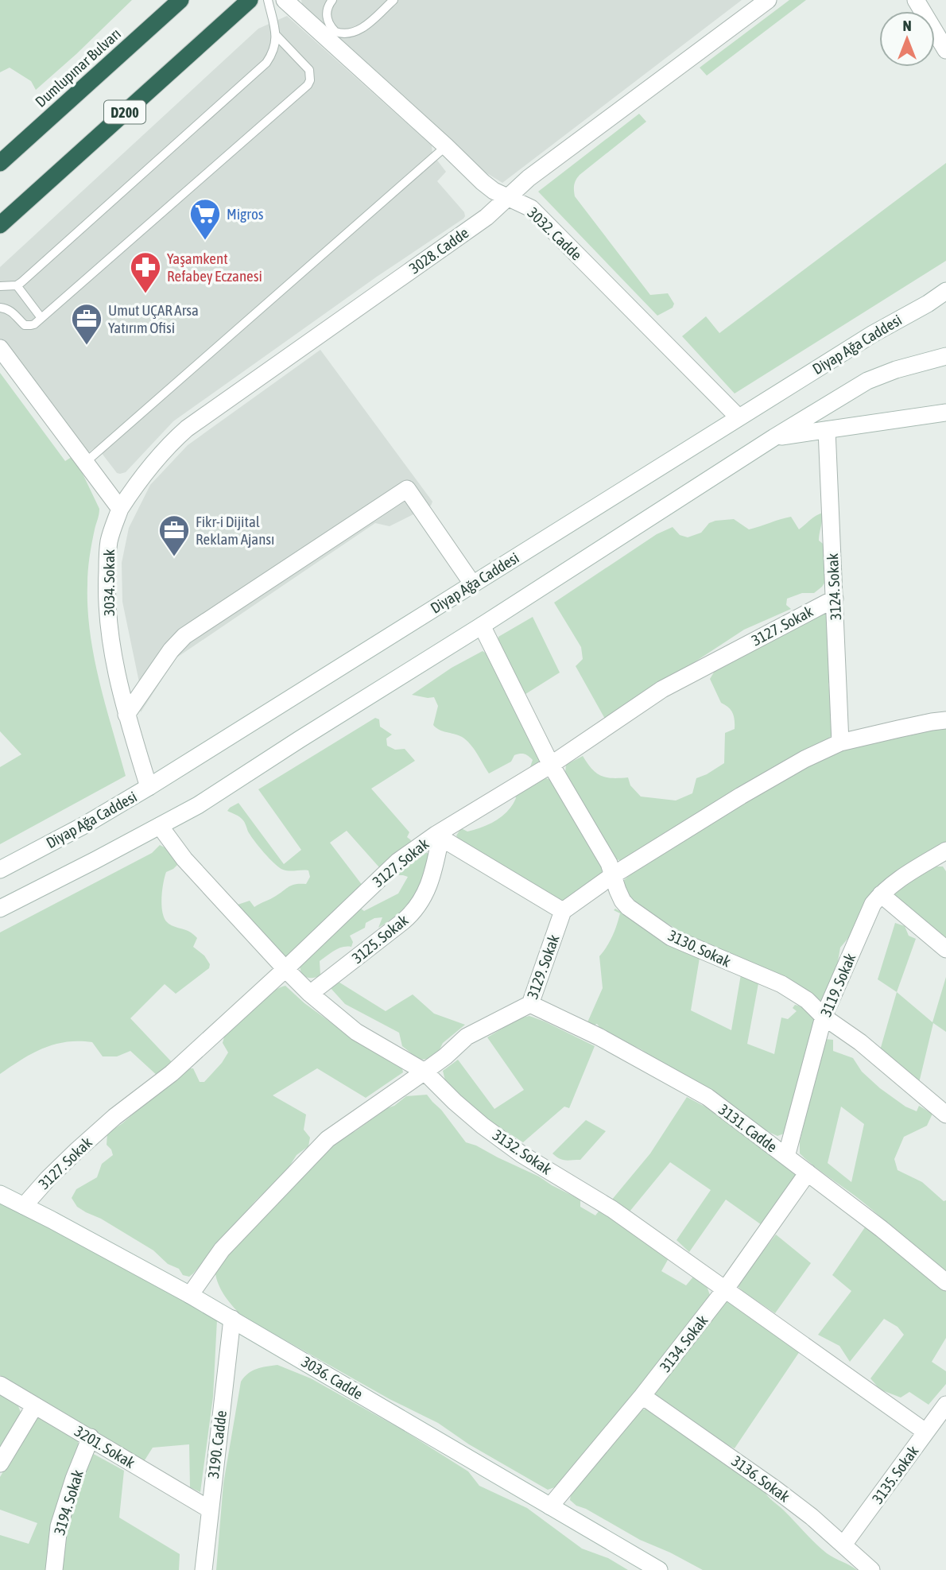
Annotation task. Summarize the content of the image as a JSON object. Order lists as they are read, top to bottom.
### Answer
{
  "streets": {
    "highway": ["Dumlupınar Bulvarı", "D200"],
    "street": [
      "3032. Cadde",
      "3028. Cadde",
      "Diyap Ağa Caddesi",
      "3034. Sokak",
      "3124. Sokak",
      "3127. Sokak",
      "3125. Sokak",
      "3130. Sokak",
      "3129. Sokak",
      "3119. Sokak",
      "3131. Cadde",
      "3132. Sokak",
      "3134. Sokak",
      "3036. Cadde",
      "3190. Cadde",
      "3201. Sokak",
      "3135. Sokak",
      "3136. Sokak",
      "3194. Sokak"
    ]
  },
  "crossings": [
    ["3032. Cadde", "3028. Cadde"],
    ["3032. Cadde", "Diyap Ağa Caddesi"],
    ["3028. Cadde", "3034. Sokak"],
    ["Diyap Ağa Caddesi", "3034. Sokak"],
    ["3124. Sokak", "3127. Sokak"],
    ["3127. Sokak", "3125. Sokak"],
    ["3127. Sokak", "3130. Sokak"],
    ["3127. Sokak", "3132. Sokak"],
    ["3127. Sokak", "3036. Cadde"],
    ["3125. Sokak", "3132. Sokak"],
    ["3130. Sokak", "3119. Sokak"],
    ["3129. Sokak", "3131. Cadde"],
    ["3129. Sokak", "3132. Sokak"],
    ["3129. Sokak", "3036. Cadde"],
    ["3119. Sokak", "3131. Cadde"],
    ["3131. Cadde", "3134. Sokak"],
    ["3132. Sokak", "3134. Sokak"],
    ["3132. Sokak", "3135. Sokak"],
    ["3134. Sokak", "3036. Cadde"],
    ["3134. Sokak", "3136. Sokak"],
    ["3036. Cadde", "3190. Cadde"],
    ["3190. Cadde", "3201. Sokak"],
    ["3201. Sokak", "3194. Sokak"],
    ["3135. Sokak", "3136. Sokak"]
  ],
  "places": {
    "supermarket": ["Migros"],
    "pharmacy": ["Yaşamkent Refabey Eczanesi"],
    "office": ["Umut UÇAR Arsa Yatırım Ofisi", "Fikr-i Dijital Reklam Ajansı"]
  },
  "north": "top"
}
